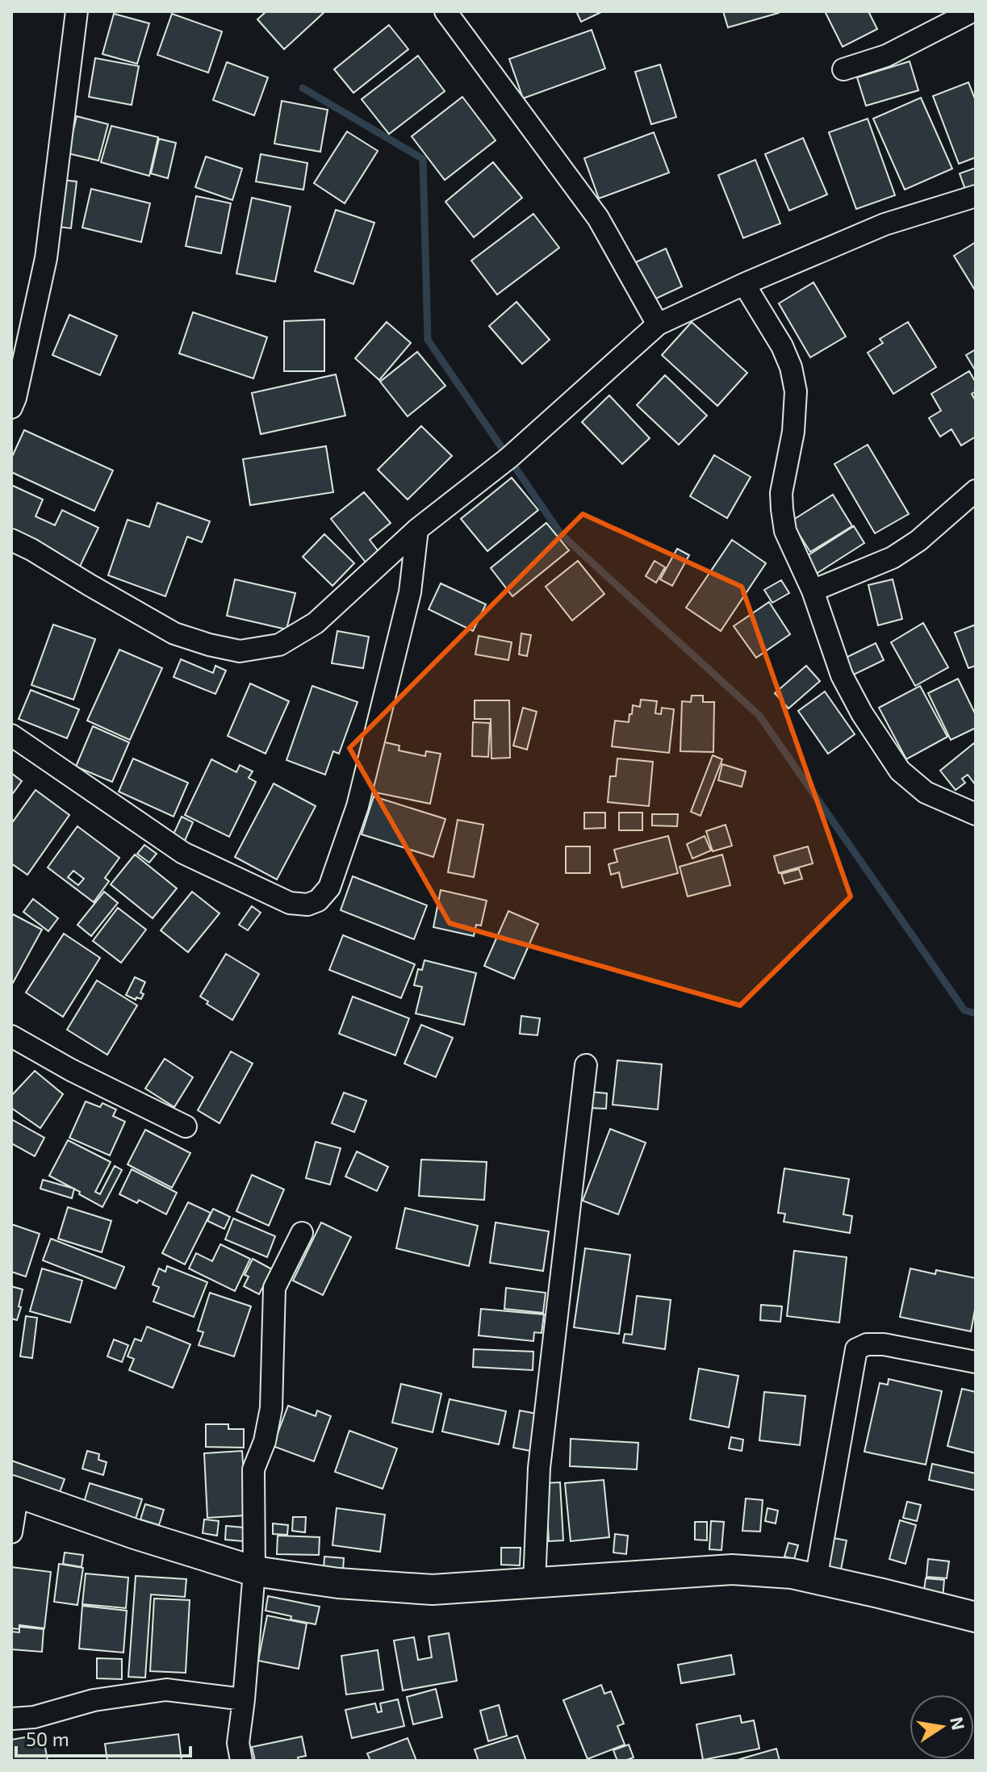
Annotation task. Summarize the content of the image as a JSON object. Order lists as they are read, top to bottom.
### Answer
{
  "scale_bar": "50 m",
  "north": "right"
}
